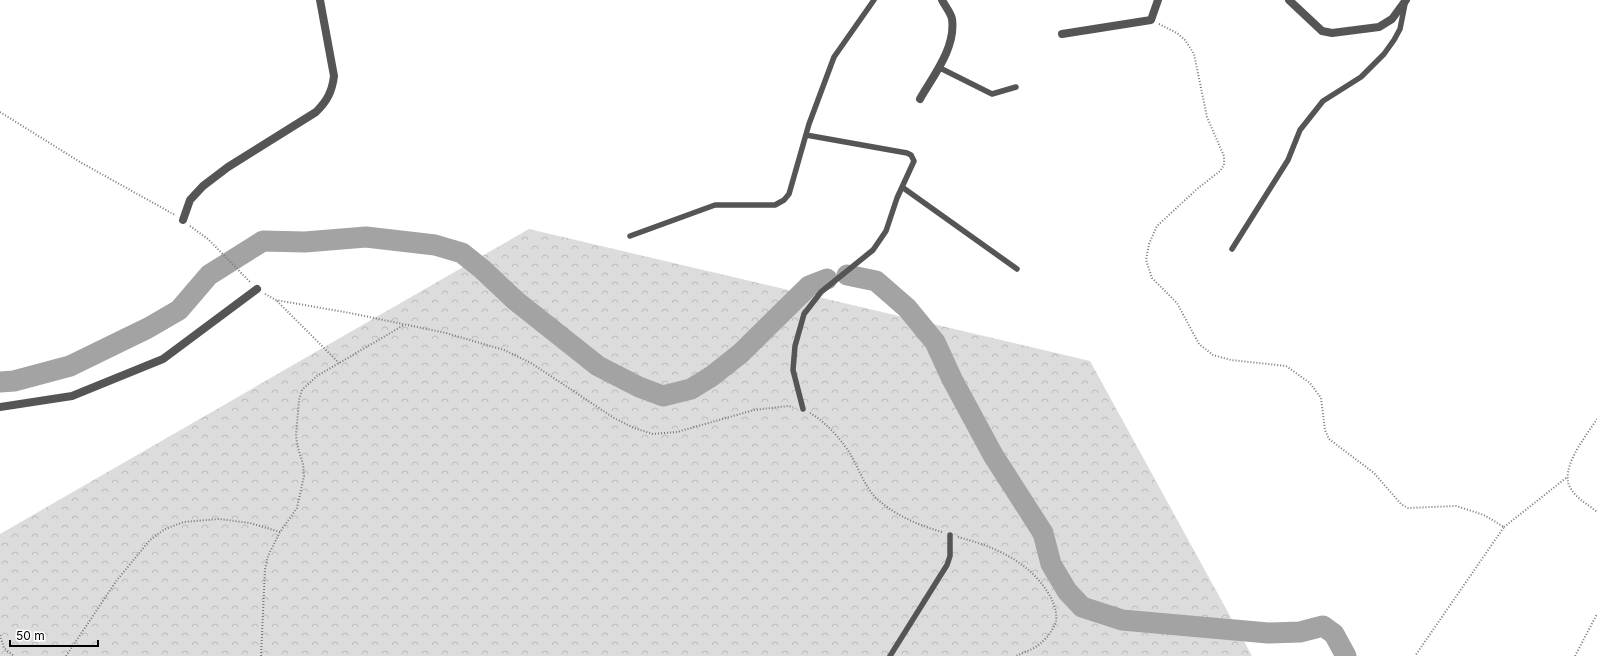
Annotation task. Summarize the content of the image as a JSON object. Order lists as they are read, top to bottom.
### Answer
{
  "scale_bar": "50 m"
}
